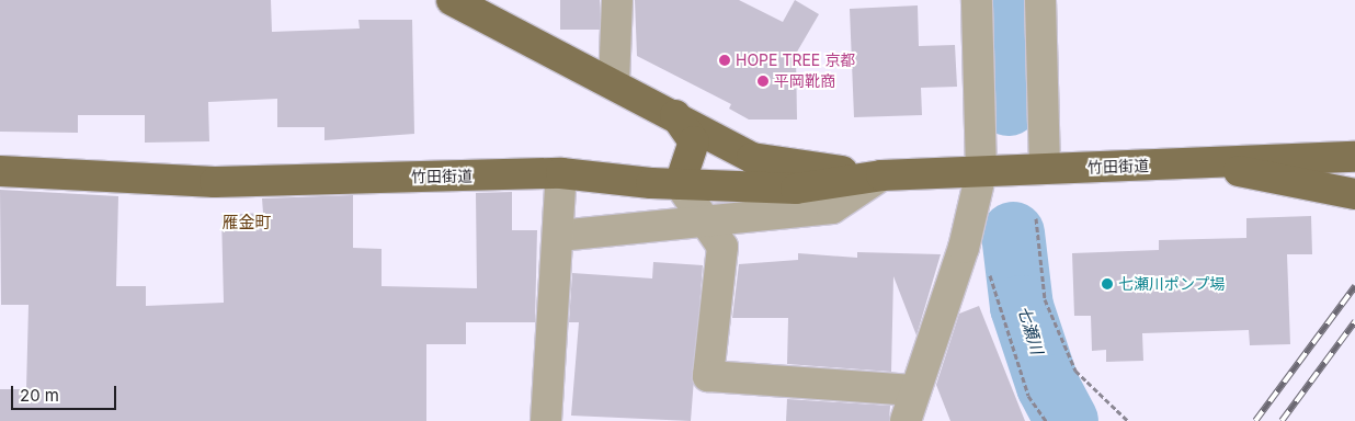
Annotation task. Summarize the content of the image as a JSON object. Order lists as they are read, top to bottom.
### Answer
{
  "streets": {
    "main road": ["竹田街道"]
  },
  "districts": ["雁金町"],
  "water": ["七瀬川"],
  "places": ["HOPE TREE 京都", "平岡靴商", "七瀬川ポンプ場"],
  "scale_bar": "20 m"
}
